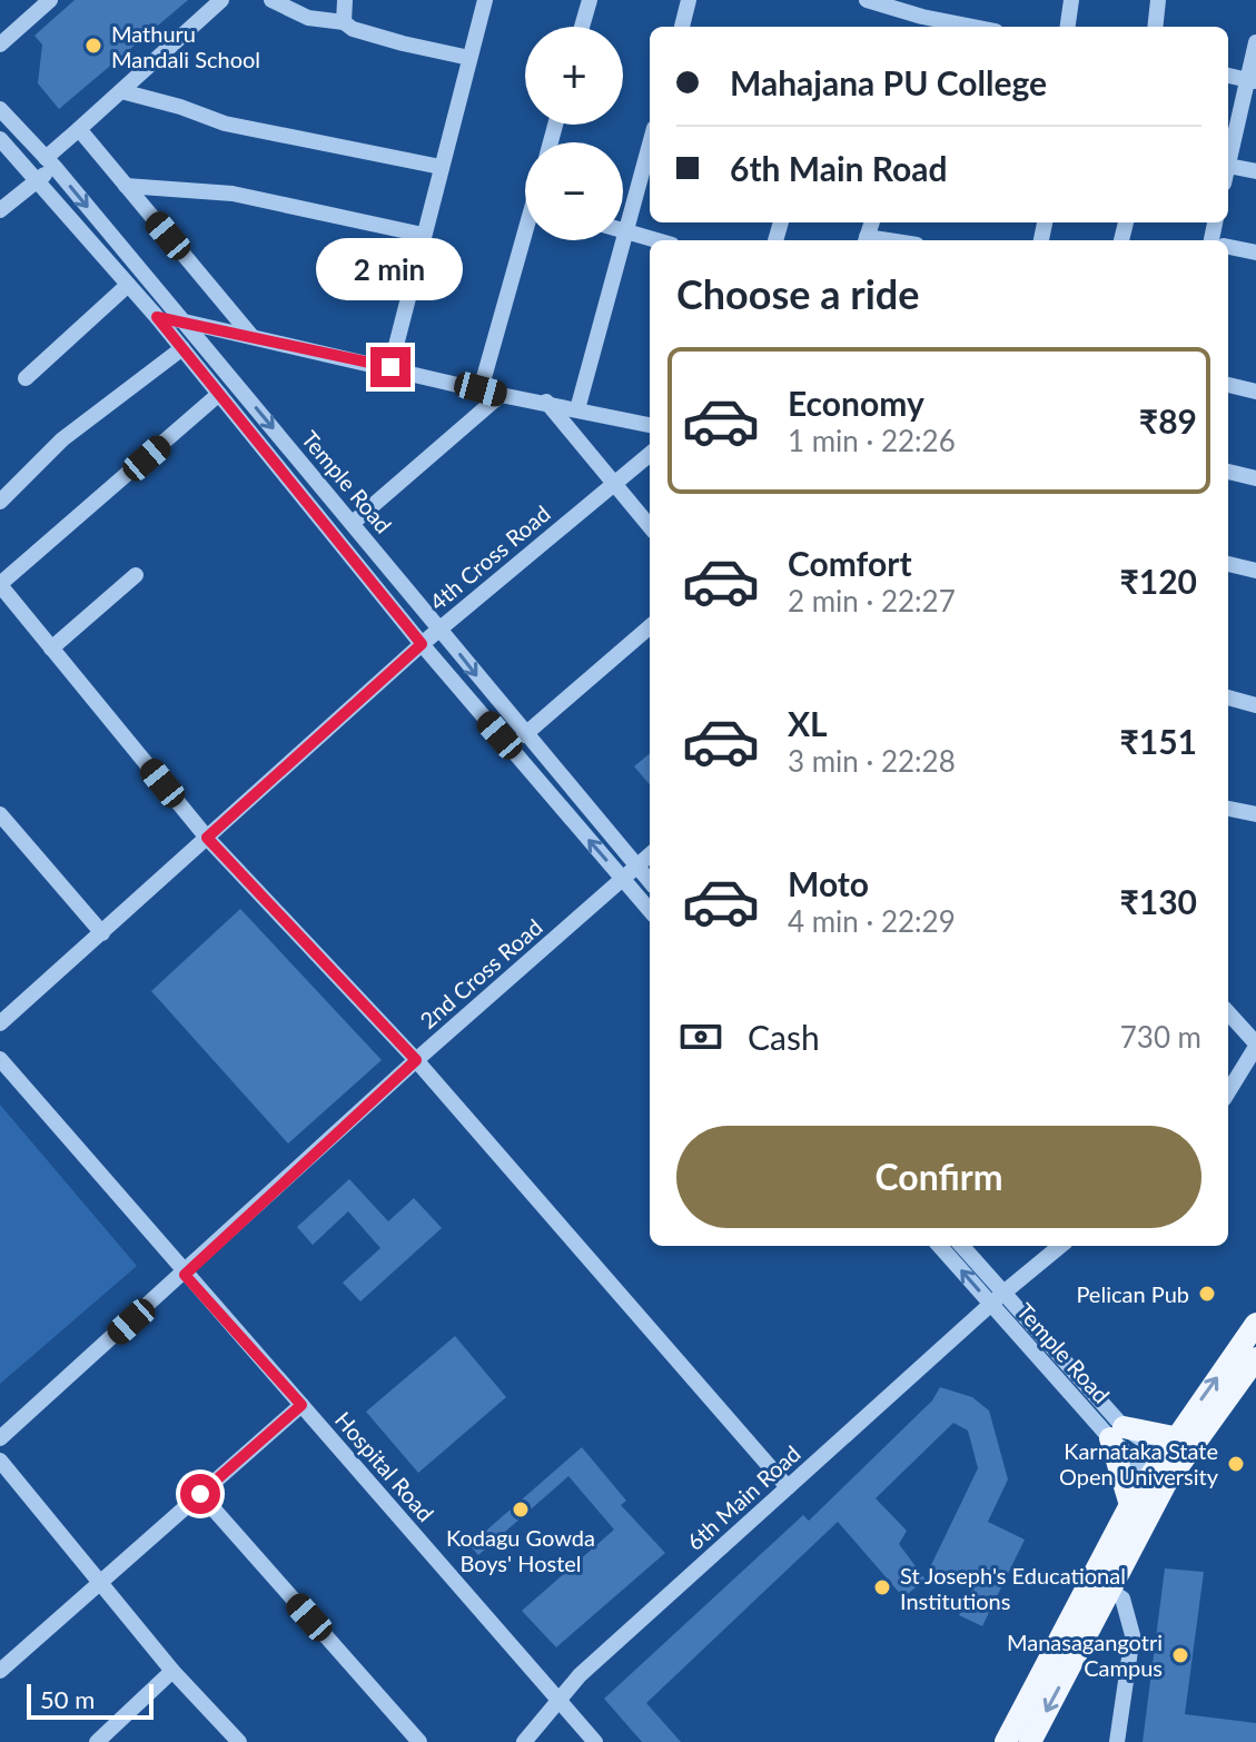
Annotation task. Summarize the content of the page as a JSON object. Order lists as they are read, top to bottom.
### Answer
{
  "streets": {
    "street": [
      "Temple Road",
      "4th Cross Road",
      "2nd Cross Road",
      "Hospital Road",
      "6th Main Road"
    ]
  },
  "crossings": [
    ["Temple Road", "4th Cross Road"],
    ["Temple Road", "2nd Cross Road"],
    ["Temple Road", "6th Main Road"],
    ["2nd Cross Road", "Hospital Road"],
    ["Hospital Road", "6th Main Road"]
  ],
  "places": [
    "Mathuru Mandali School",
    "Pelican Pub",
    "Karnataka State Open University",
    "Kodagu Gowda Boys' Hostel",
    "St Joseph's Educational Institutions",
    "Manasagangotri Campus"
  ],
  "scale_bar": "50 m",
  "page": {
    "map_buttons": ["+", "−"],
    "banner": ["Mahajana PU College", "6th Main Road"],
    "bubble": "2 min",
    "heading": "Choose a ride",
    "list": [
      {
        "name": "Economy",
        "note": "1 min · 22:26",
        "value": "₹89"
      },
      {
        "name": "Comfort",
        "note": "2 min · 22:27",
        "value": "₹120"
      },
      {
        "name": "XL",
        "note": "3 min · 22:28",
        "value": "₹151"
      },
      {
        "name": "Moto",
        "note": "4 min · 22:29",
        "value": "₹130"
      }
    ],
    "pay": ["Cash", "730 m"],
    "buttons": "Confirm",
    "scale": "50 m"
  }
}
